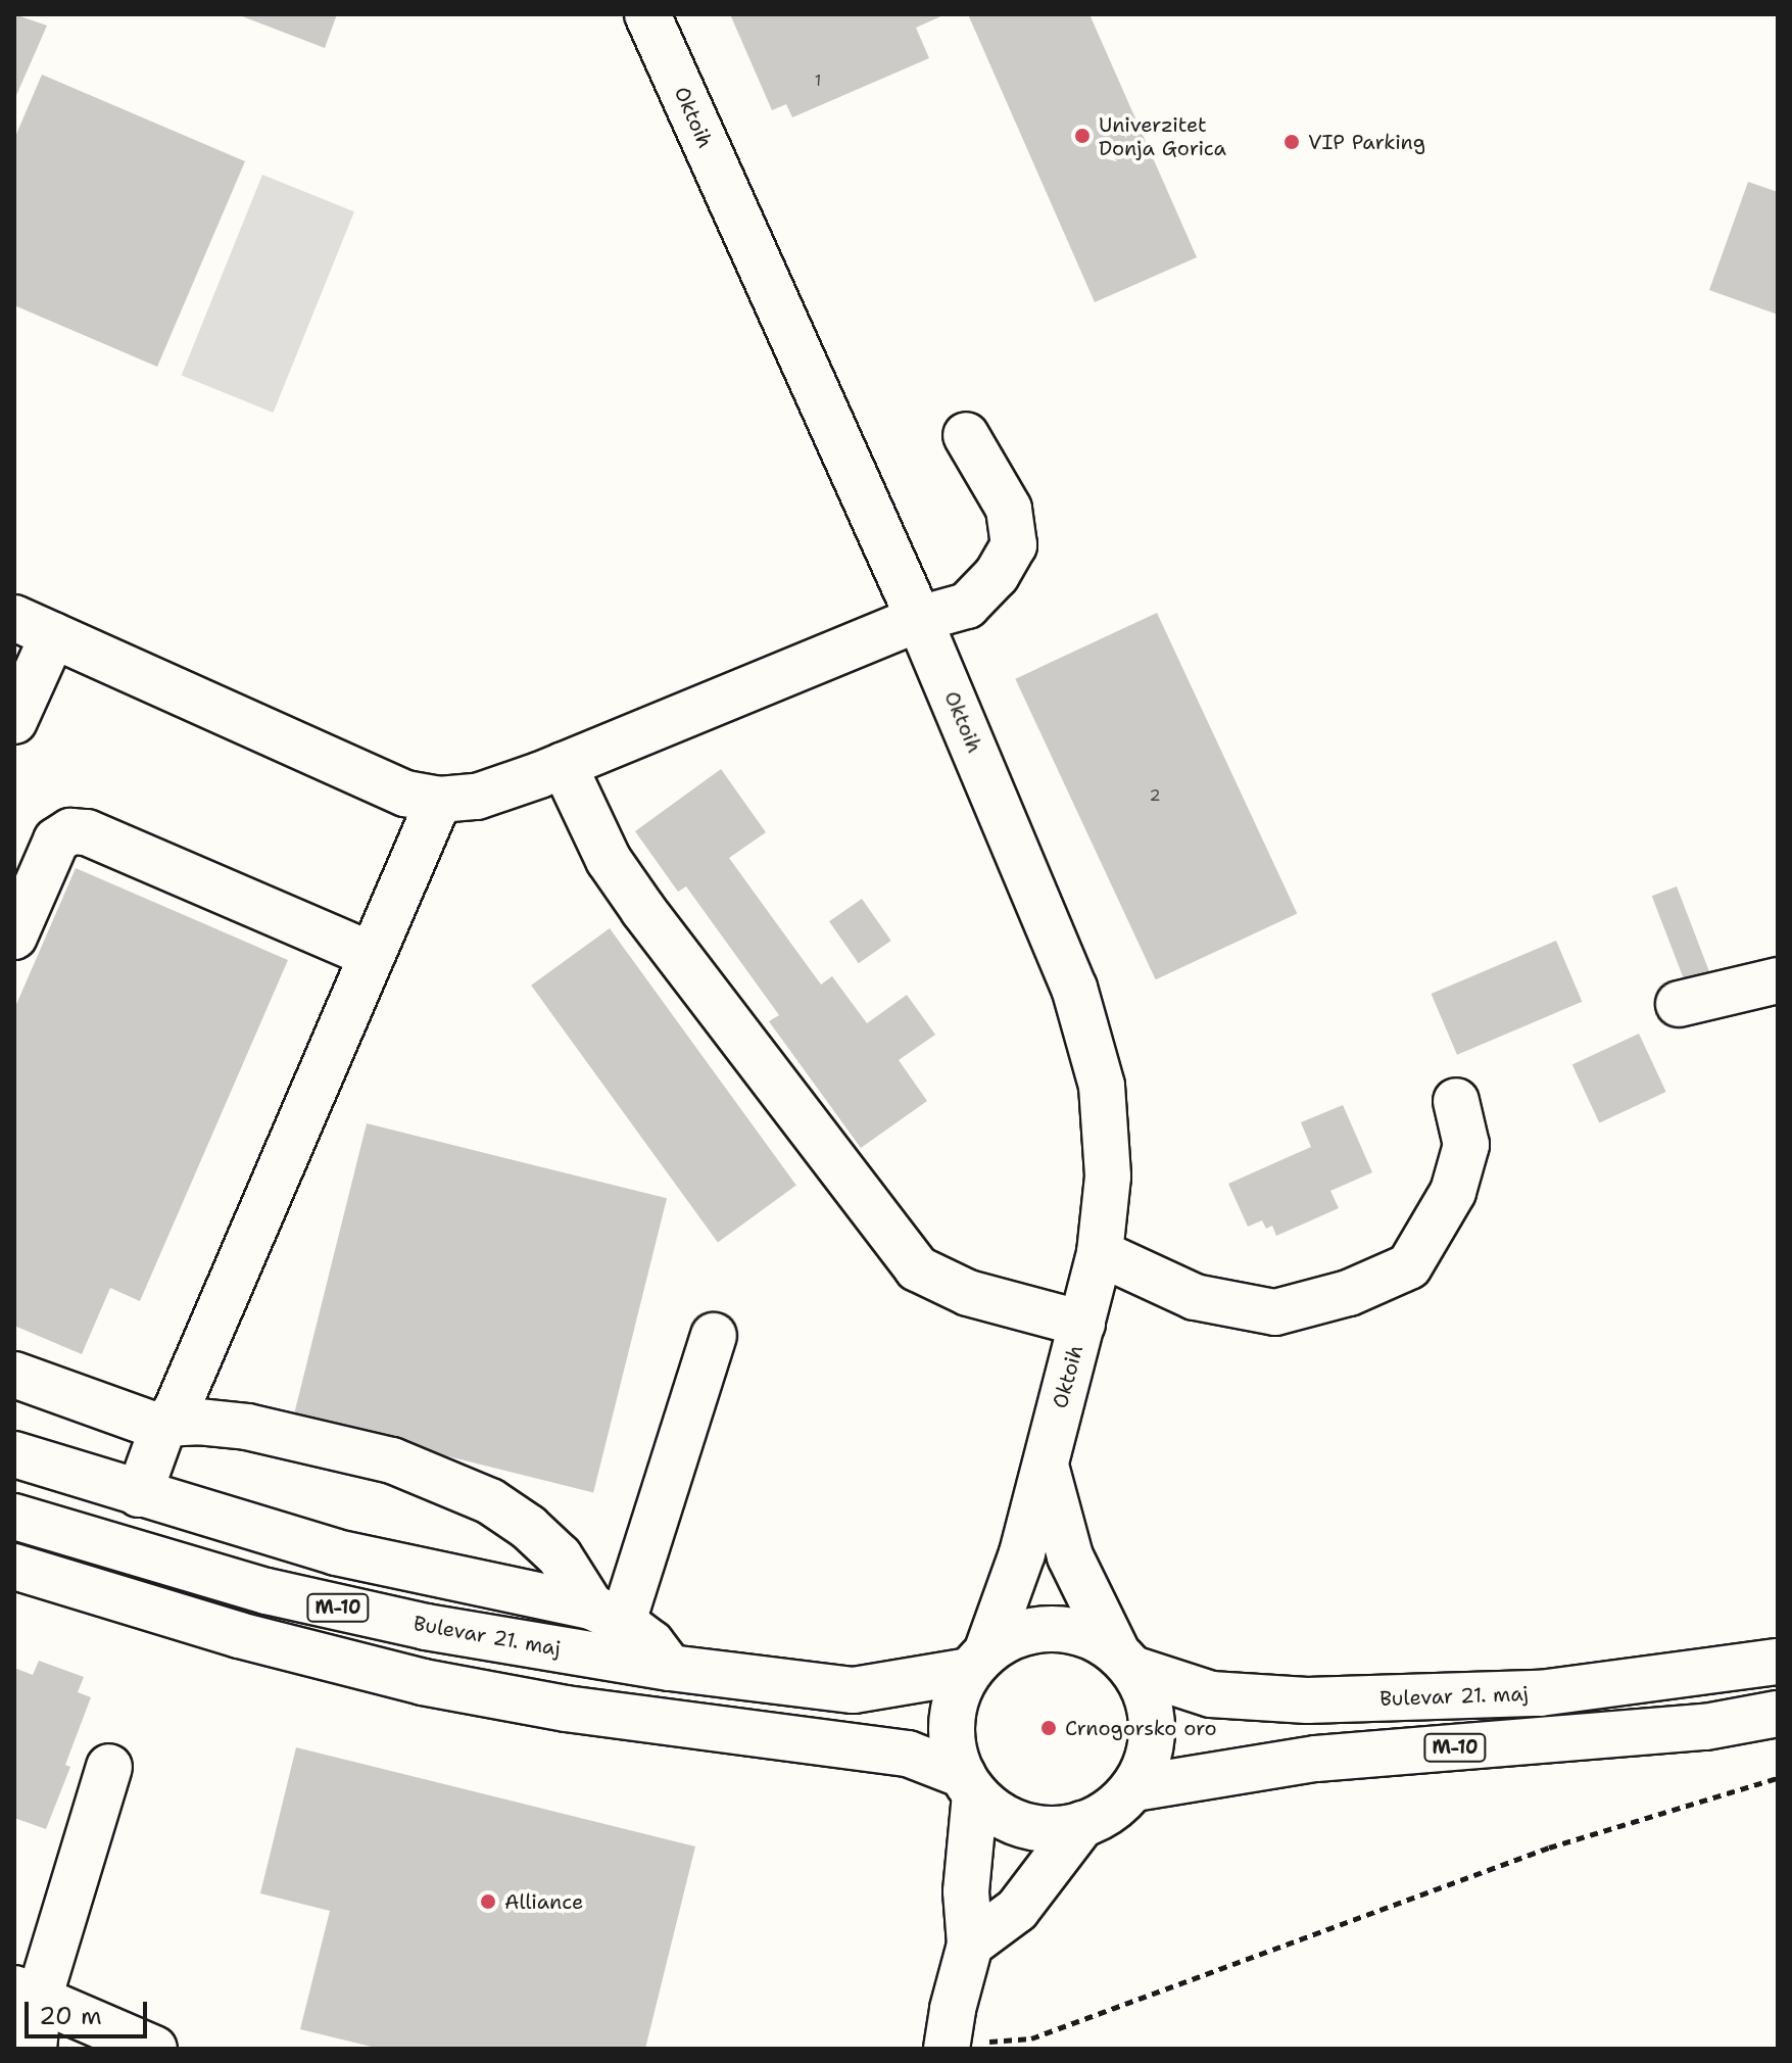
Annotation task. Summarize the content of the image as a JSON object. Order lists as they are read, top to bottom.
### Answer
{
  "streets": {
    "main road": ["Oktoih", "M-10", "Bulevar 21. maj"]
  },
  "crossings": [
    ["Oktoih", "M-10"],
    ["Oktoih", "Bulevar 21. maj"],
    ["M-10", "Bulevar 21. maj"]
  ],
  "places": [
    "Univerzitet Donja Gorica",
    "VIP Parking",
    "Crnogorsko oro",
    "Alliance"
  ],
  "house_numbers": ["1", "2"],
  "scale_bar": "20 m"
}
